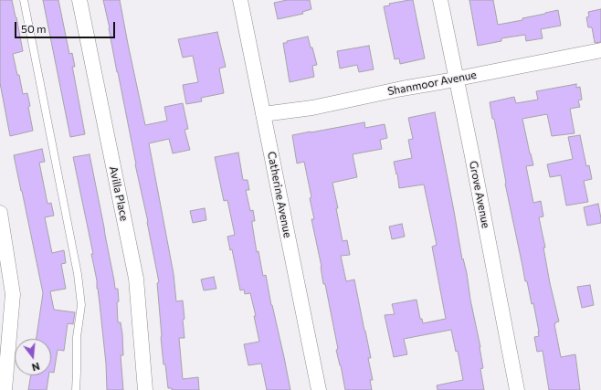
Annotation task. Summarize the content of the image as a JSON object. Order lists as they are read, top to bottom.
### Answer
{
  "streets": {
    "street": [
      "Shanmoor Avenue",
      "Avilla Place",
      "Catherine Avenue",
      "Grove Avenue"
    ]
  },
  "crossings": [
    ["Shanmoor Avenue", "Catherine Avenue"],
    ["Shanmoor Avenue", "Grove Avenue"]
  ],
  "scale_bar": "50 m",
  "north": "bottom"
}
